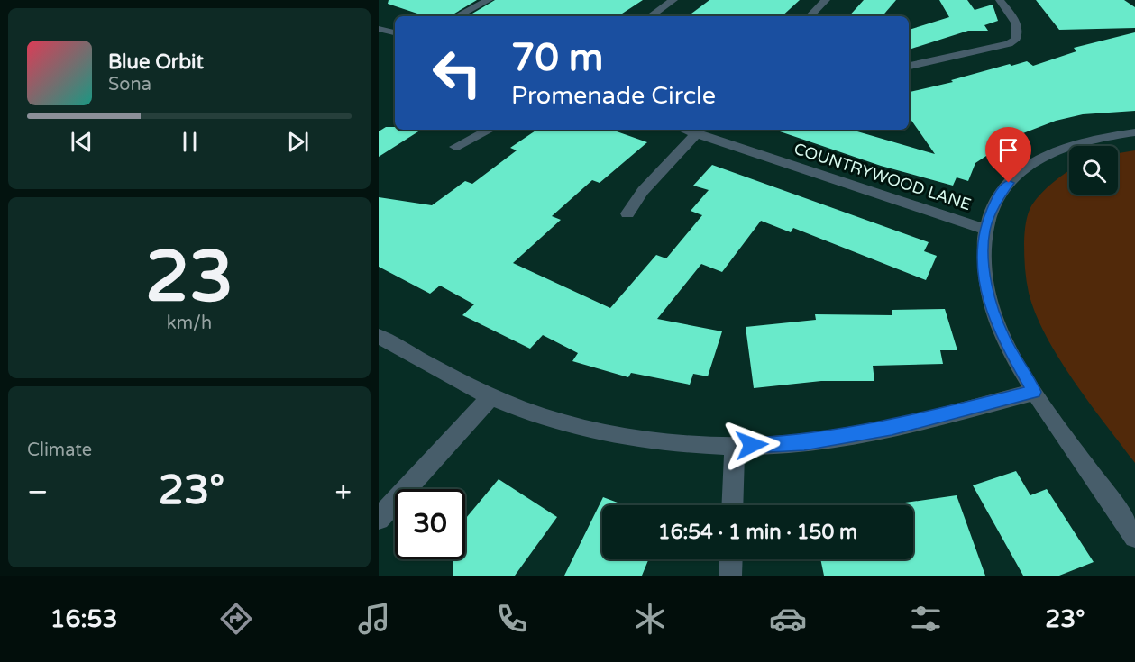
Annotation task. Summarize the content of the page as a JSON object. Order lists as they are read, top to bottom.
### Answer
{
  "streets": {
    "street": ["COUNTRYWOOD LANE"]
  },
  "page": {
    "turn": ["70 m", "Promenade Circle"],
    "song": ["Blue Orbit", "Sona"],
    "tile": [
      ["23", "km/h"],
      "Climate"
    ],
    "heat": ["−", "23°", "+"],
    "limit": "30",
    "trip": "16:54 · 1 min · 150 m",
    "tabs": ["16:53", "23°"]
  }
}
